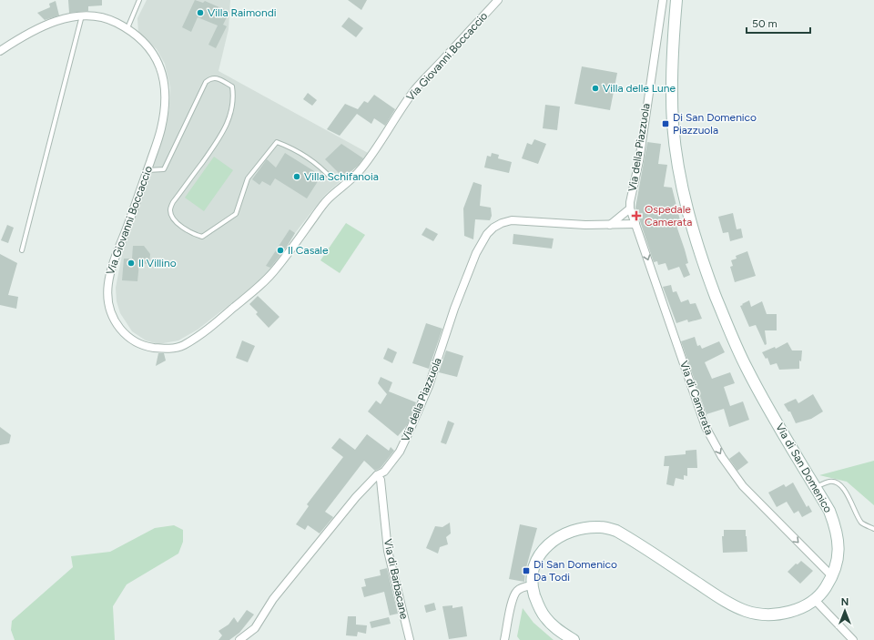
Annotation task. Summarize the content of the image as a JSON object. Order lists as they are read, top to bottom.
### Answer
{
  "streets": {
    "main road": ["Via di San Domenico"],
    "street": [
      "Via Giovanni Boccaccio",
      "Via della Piazzuola",
      "Via di Camerata",
      "Via di Barbacane"
    ]
  },
  "crossings": [
    ["Via della Piazzuola", "Via di Camerata"],
    ["Via della Piazzuola", "Via di Barbacane"],
    ["Via di Camerata", "Via di San Domenico"]
  ],
  "one_way": ["Via di Camerata"],
  "places": {
    "other": [
      "Villa Raimondi",
      "Villa delle Lune",
      "Villa Schifanoia",
      "Il Casale",
      "Il Villino"
    ],
    "transit": ["Di San Domenico Piazzuola", "Di San Domenico Da Todi"],
    "health": ["Ospedale Camerata"]
  },
  "scale_bar": "50 m",
  "north": "top"
}
